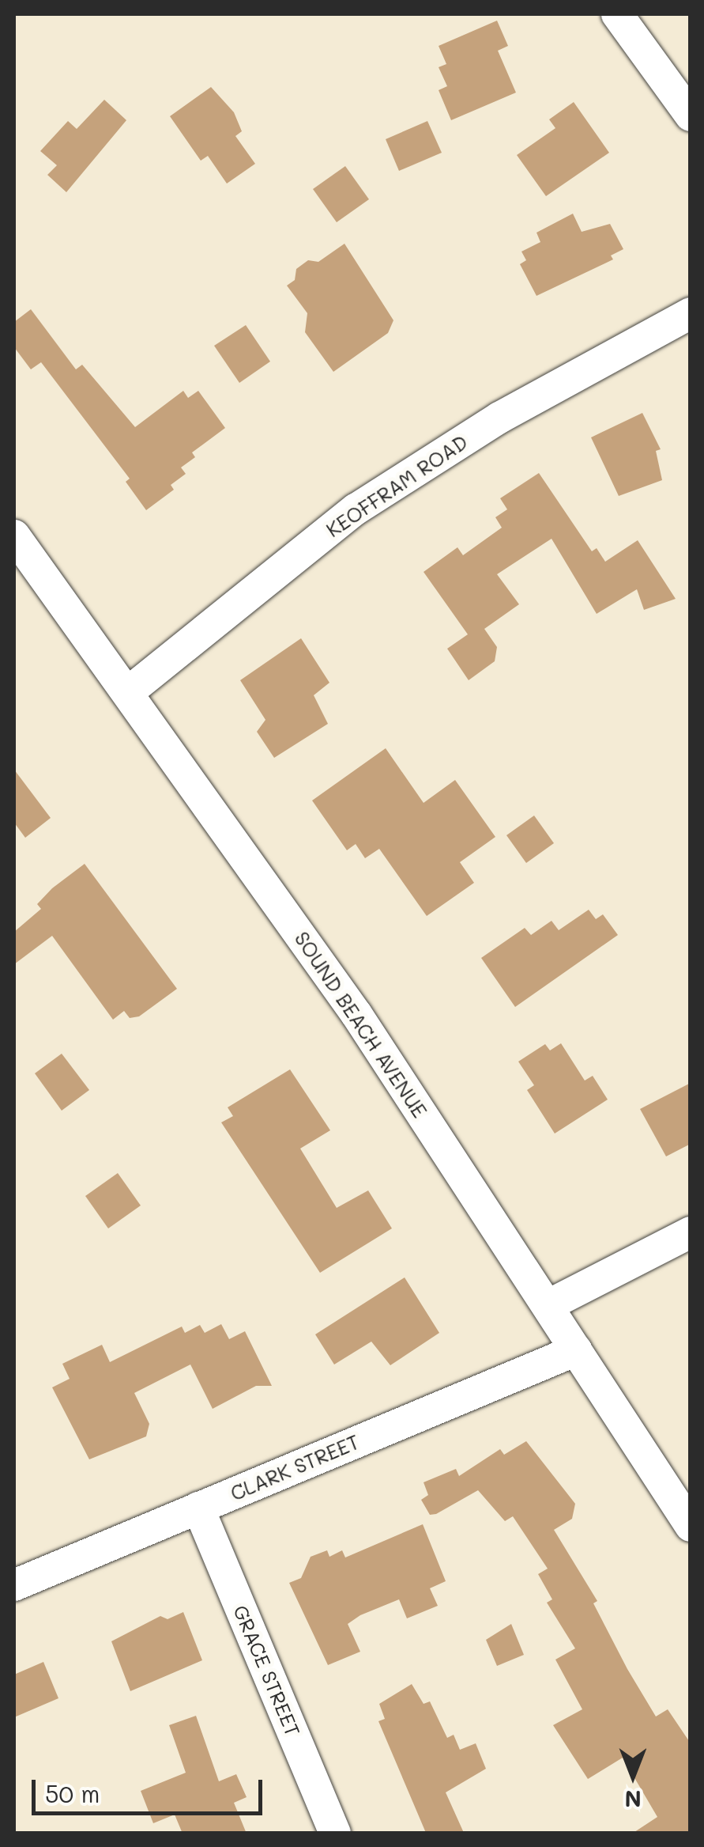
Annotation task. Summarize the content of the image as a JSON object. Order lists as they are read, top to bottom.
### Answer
{
  "streets": {
    "street": [
      "KEOFFRAM ROAD",
      "SOUND BEACH AVENUE",
      "CLARK STREET",
      "GRACE STREET"
    ]
  },
  "crossings": [
    ["KEOFFRAM ROAD", "SOUND BEACH AVENUE"],
    ["SOUND BEACH AVENUE", "CLARK STREET"],
    ["CLARK STREET", "GRACE STREET"]
  ],
  "scale_bar": "50 m",
  "north": "bottom"
}
